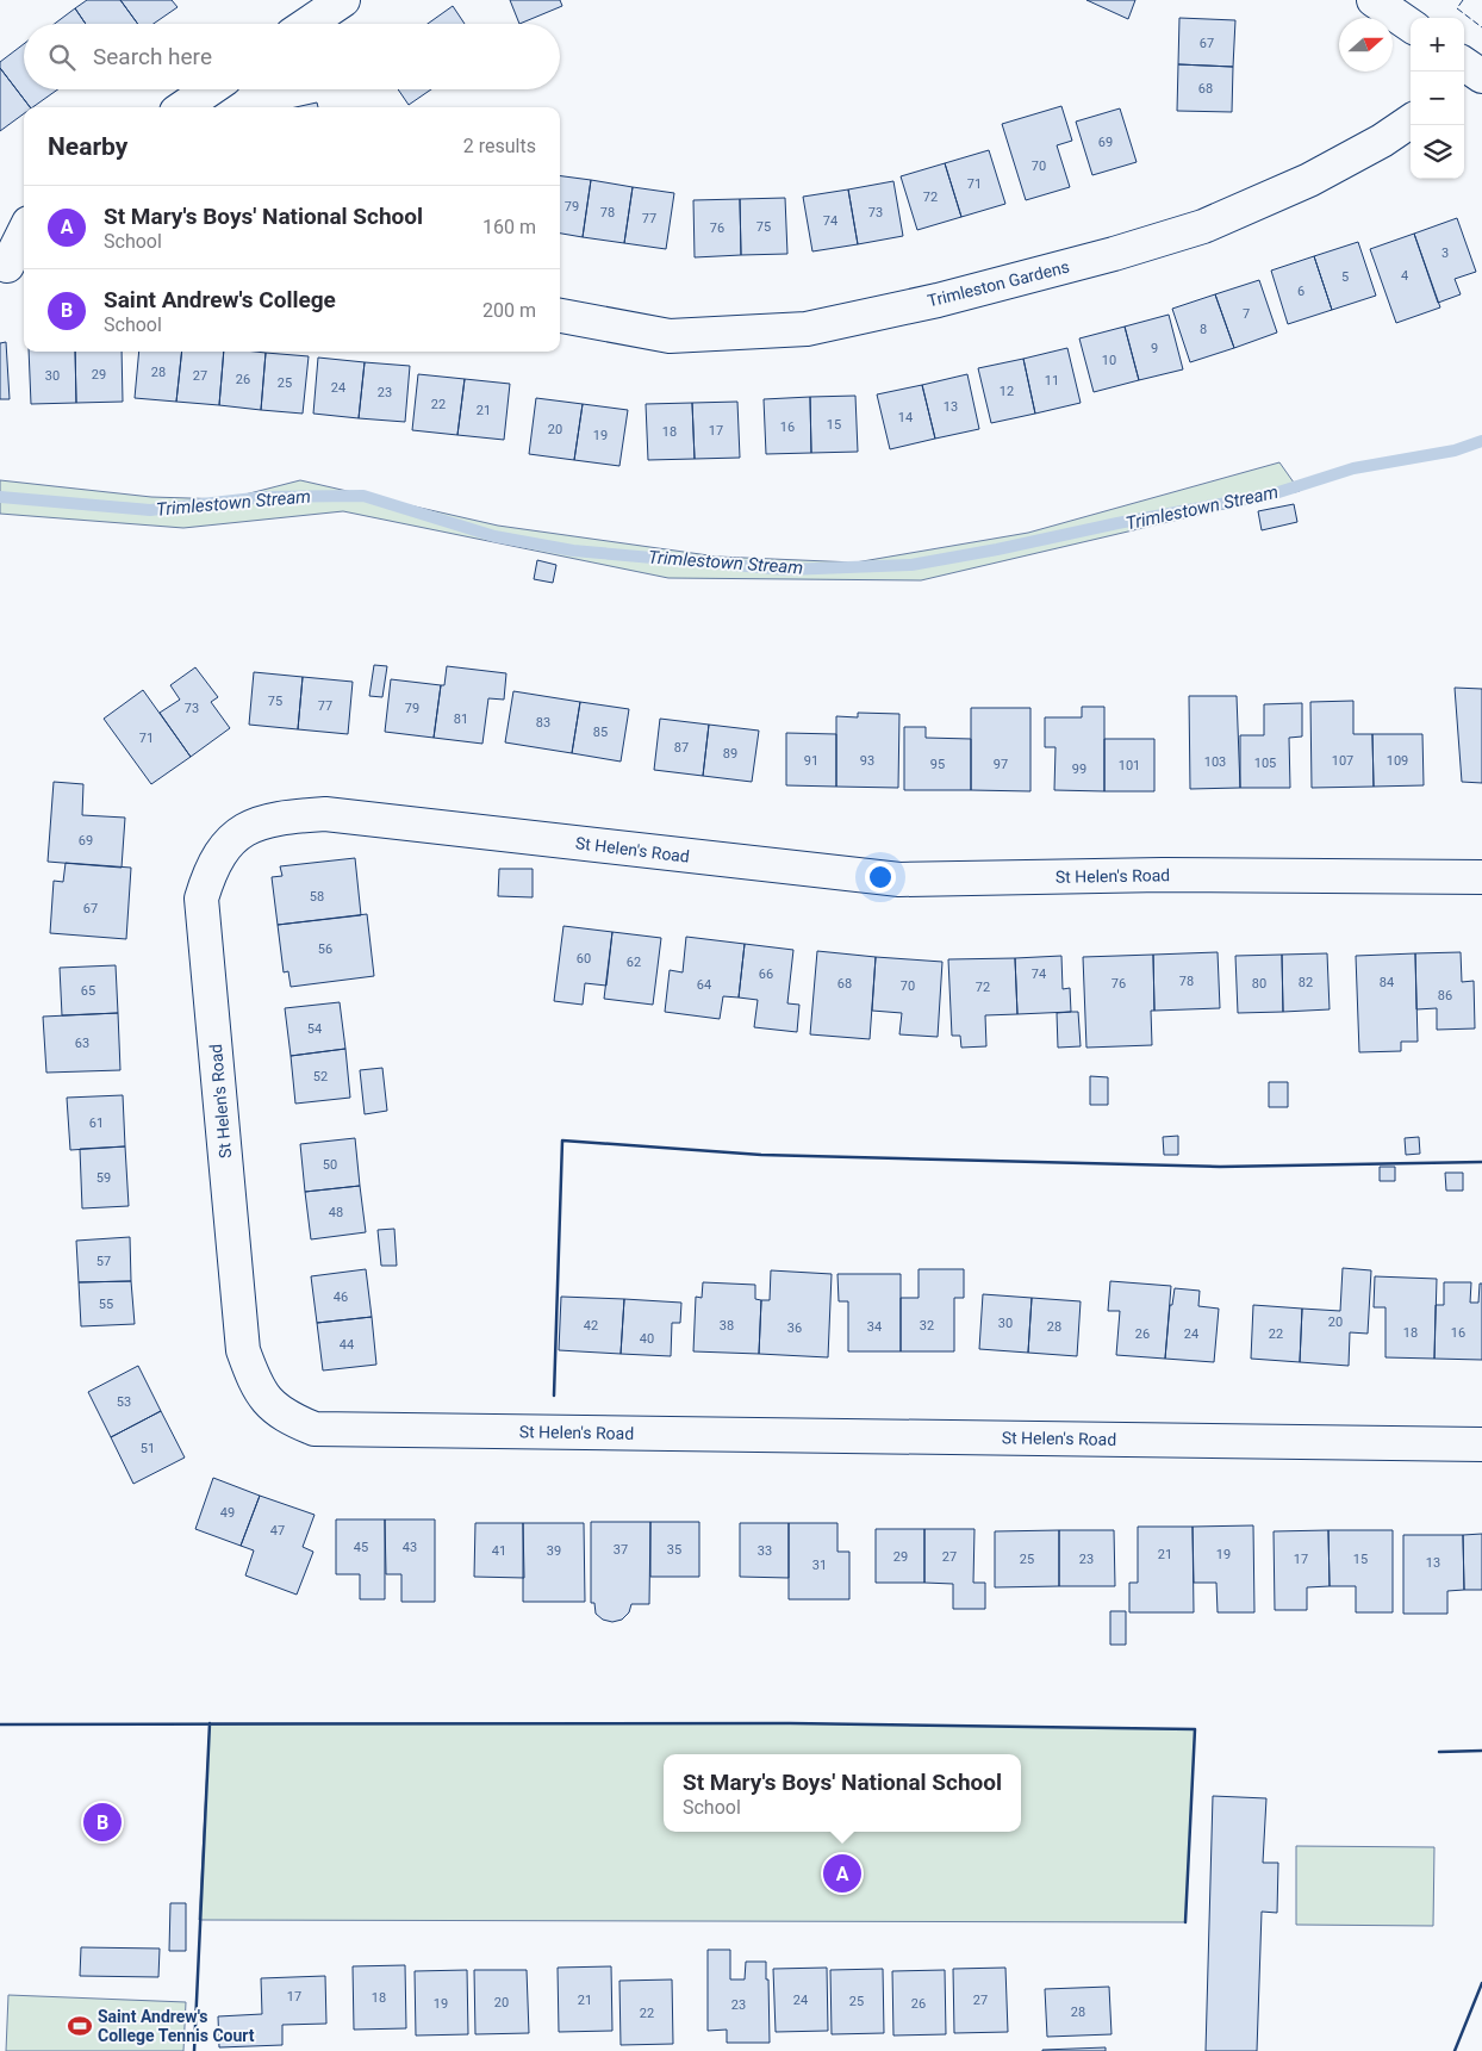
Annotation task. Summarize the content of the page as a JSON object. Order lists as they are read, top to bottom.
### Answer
{
  "streets": {
    "street": ["Trimleston Gardens", "St Helen's Road"]
  },
  "water": ["Trimlestown Stream"],
  "places": {
    "sports": ["Saint Andrew's College Tennis Court"]
  },
  "house_numbers": [
    "67",
    "68",
    "69",
    "70",
    "71",
    "72",
    "79",
    "78",
    "73",
    "77",
    "74",
    "75",
    "76",
    "3",
    "4",
    "5",
    "6",
    "7",
    "8",
    "9",
    "10",
    "28",
    "29",
    "30",
    "27",
    "26",
    "11",
    "25",
    "24",
    "12",
    "23",
    "22",
    "13",
    "21",
    "14",
    "15",
    "16",
    "20",
    "17",
    "18",
    "19",
    "75",
    "77",
    "73",
    "79",
    "81",
    "83",
    "85",
    "71",
    "87",
    "89",
    "91",
    "93",
    "107",
    "109",
    "103",
    "105",
    "95",
    "97",
    "101",
    "99",
    "69",
    "58",
    "67",
    "56",
    "60",
    "62",
    "66",
    "74",
    "78",
    "82",
    "84",
    "68",
    "76",
    "80",
    "64",
    "70",
    "72",
    "65",
    "86",
    "54",
    "63",
    "52",
    "61",
    "50",
    "59",
    "48",
    "57",
    "46",
    "55",
    "20",
    "30",
    "42",
    "38",
    "32",
    "34",
    "28",
    "36",
    "18",
    "16",
    "26",
    "24",
    "22",
    "40",
    "44",
    "53",
    "51",
    "49",
    "47",
    "45",
    "43",
    "37",
    "35",
    "41",
    "39",
    "33",
    "21",
    "19",
    "29",
    "27",
    "25",
    "23",
    "17",
    "15",
    "13",
    "31",
    "17",
    "18",
    "21",
    "24",
    "27",
    "25",
    "20",
    "19",
    "26",
    "23",
    "28",
    "22"
  ],
  "north": "right",
  "page": {
    "map_buttons": ["+", "−"],
    "search": "Search here",
    "heading": ["Nearby", "2 results"],
    "list": [
      {
        "mark": "A",
        "name": "St Mary's Boys' National School",
        "note": "School",
        "value": "160 m"
      },
      {
        "mark": "B",
        "name": "Saint Andrew's College",
        "note": "School",
        "value": "200 m"
      }
    ],
    "popup": ["St Mary's Boys' National School", "School"],
    "pins": ["B", "A"]
  }
}
